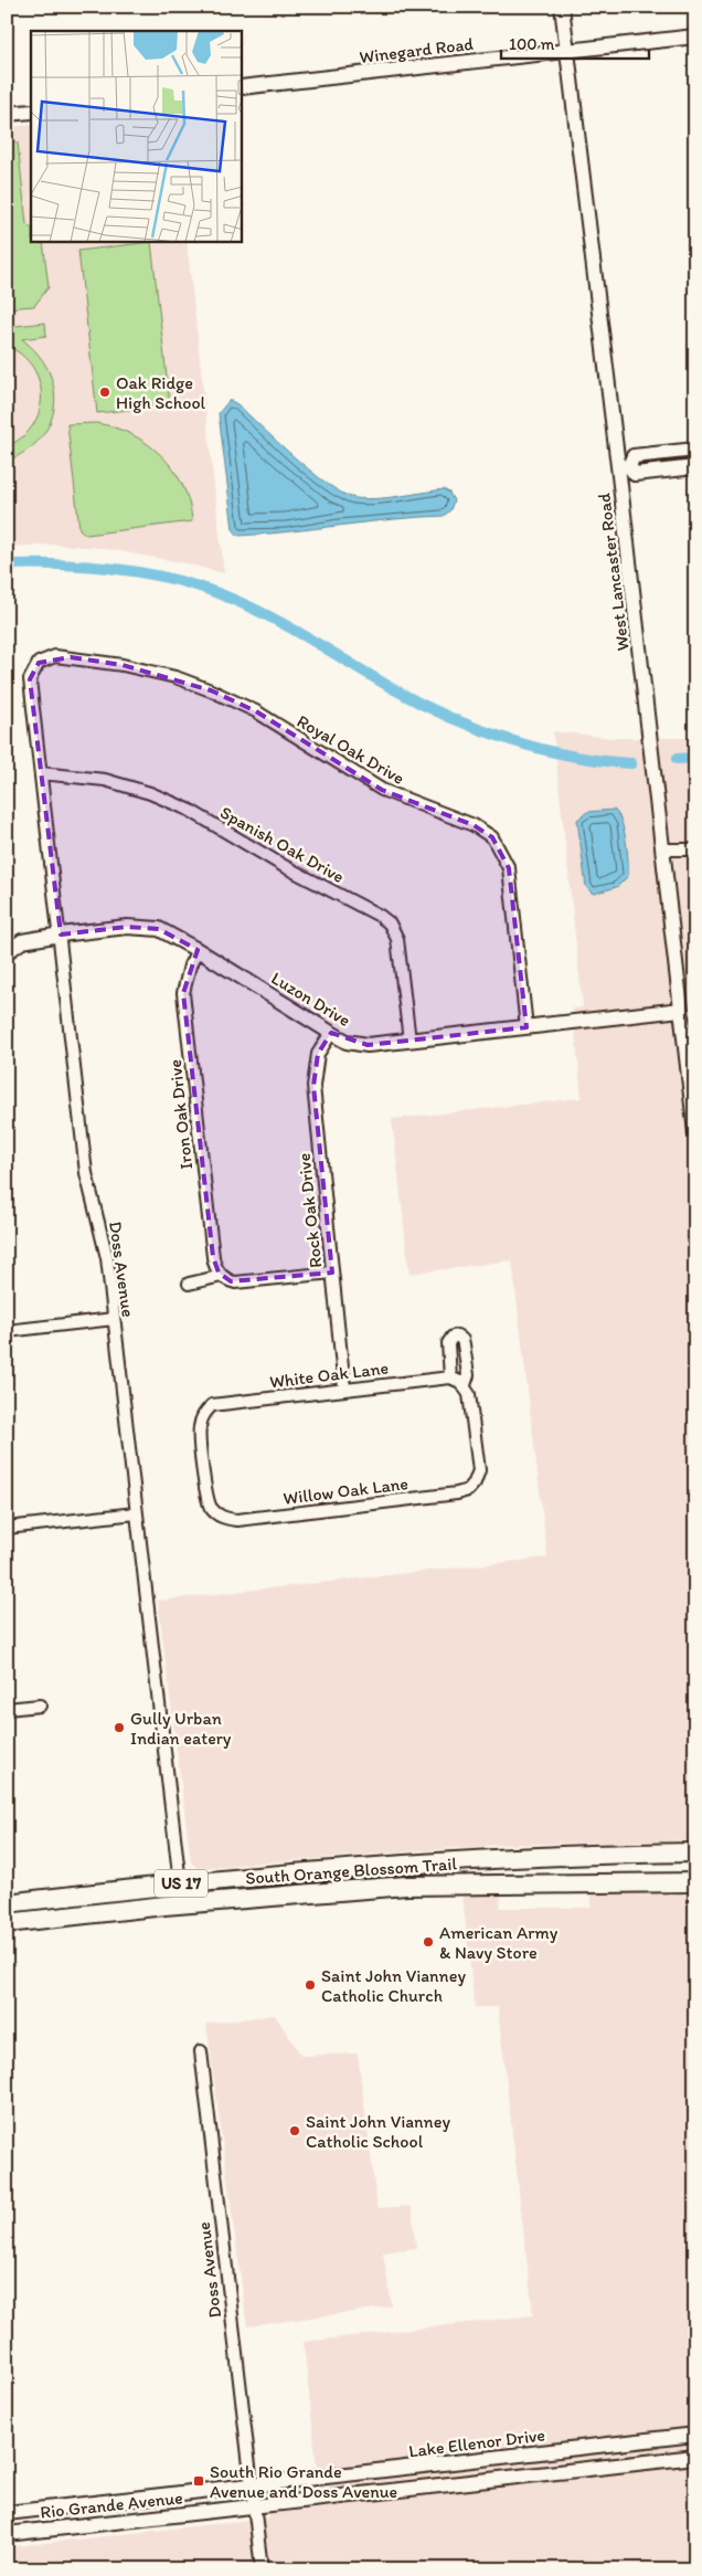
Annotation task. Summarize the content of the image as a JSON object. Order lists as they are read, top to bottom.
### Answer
{
  "streets": {
    "main road": ["South Orange Blossom Trail", "US 17"],
    "street": [
      "Winegard Road",
      "West Lancaster Road",
      "Royal Oak Drive",
      "Spanish Oak Drive",
      "Luzon Drive",
      "Iron Oak Drive",
      "Rock Oak Drive",
      "Doss Avenue",
      "White Oak Lane",
      "Willow Oak Lane",
      "Lake Ellenor Drive",
      "Rio Grande Avenue"
    ]
  },
  "crossings": [
    ["Winegard Road", "West Lancaster Road"],
    ["West Lancaster Road", "Luzon Drive"],
    ["Royal Oak Drive", "Luzon Drive"],
    ["Royal Oak Drive", "Doss Avenue"],
    ["Spanish Oak Drive", "Luzon Drive"],
    ["Spanish Oak Drive", "Doss Avenue"],
    ["Luzon Drive", "Iron Oak Drive"],
    ["Luzon Drive", "Rock Oak Drive"],
    ["Luzon Drive", "Doss Avenue"],
    ["Rock Oak Drive", "White Oak Lane"],
    ["Doss Avenue", "South Orange Blossom Trail"],
    ["Doss Avenue", "Lake Ellenor Drive"],
    ["Doss Avenue", "Rio Grande Avenue"],
    ["White Oak Lane", "Willow Oak Lane"],
    ["Lake Ellenor Drive", "Rio Grande Avenue"]
  ],
  "places": {
    "other": [
      "Oak Ridge High School",
      "Gully Urban Indian eatery",
      "American Army & Navy Store",
      "Saint John Vianney Catholic Church",
      "Saint John Vianney Catholic School"
    ],
    "transit": ["South Rio Grande Avenue and Doss Avenue"]
  },
  "scale_bar": "100 m"
}
